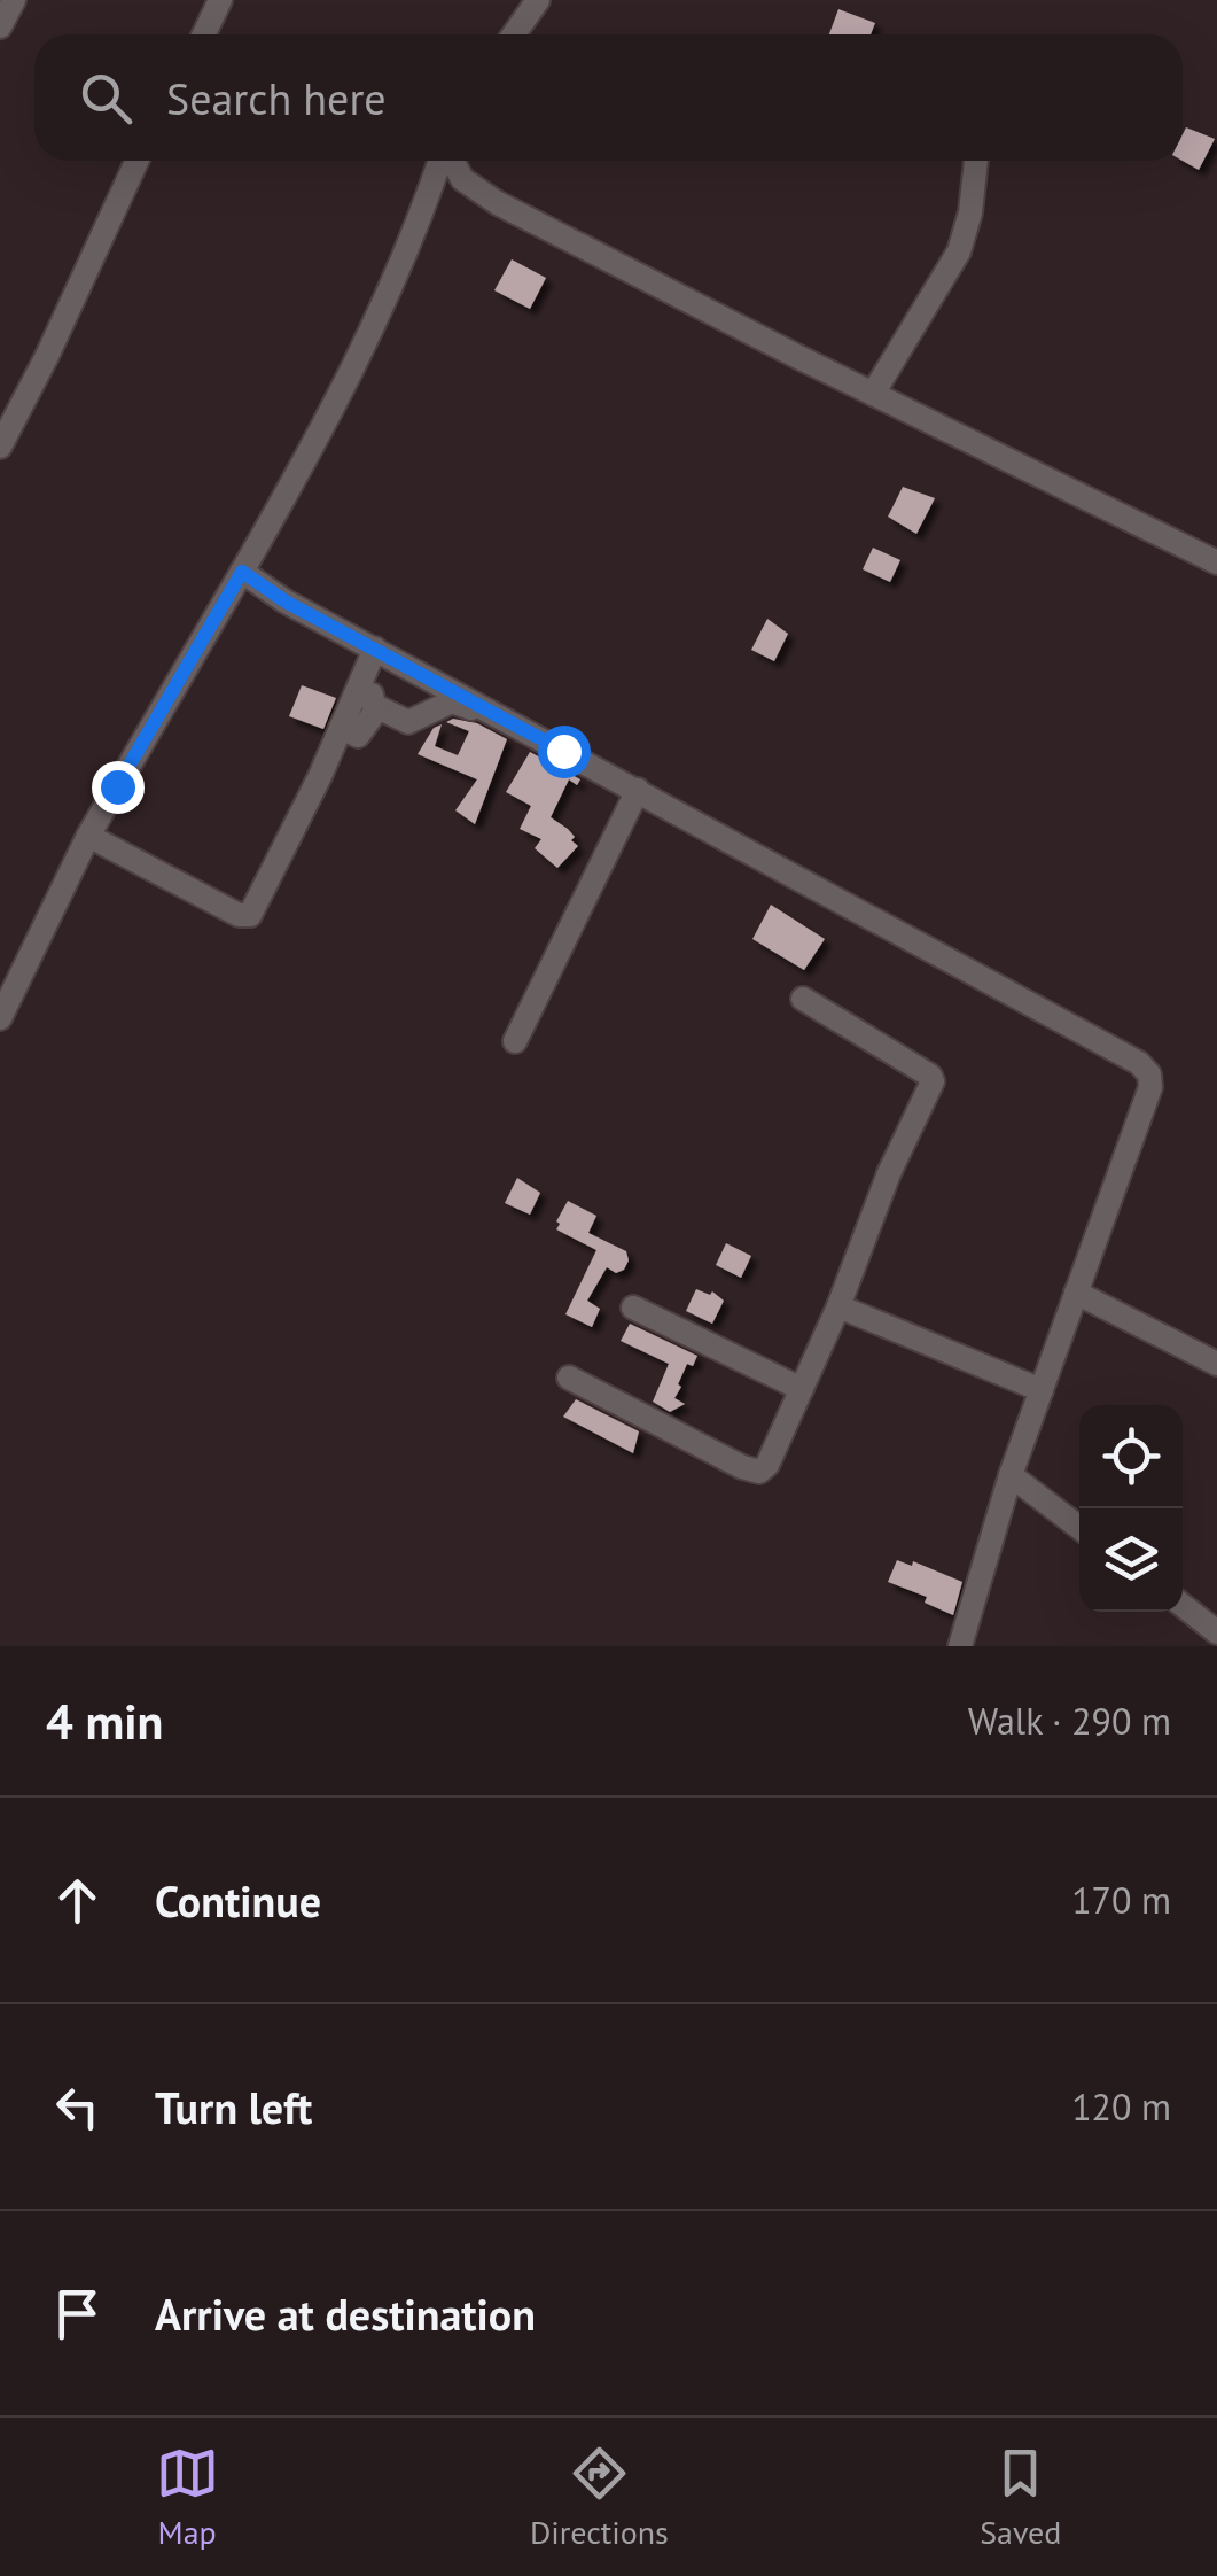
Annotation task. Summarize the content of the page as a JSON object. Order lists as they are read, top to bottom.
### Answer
{
  "page": {
    "search": "Search here",
    "heading": ["4 min", "Walk · 290 m"],
    "list": [
      ["Continue", "170 m"],
      ["Turn left", "120 m"],
      "Arrive at destination"
    ],
    "nav": ["Map", "Directions", "Saved"]
  }
}
